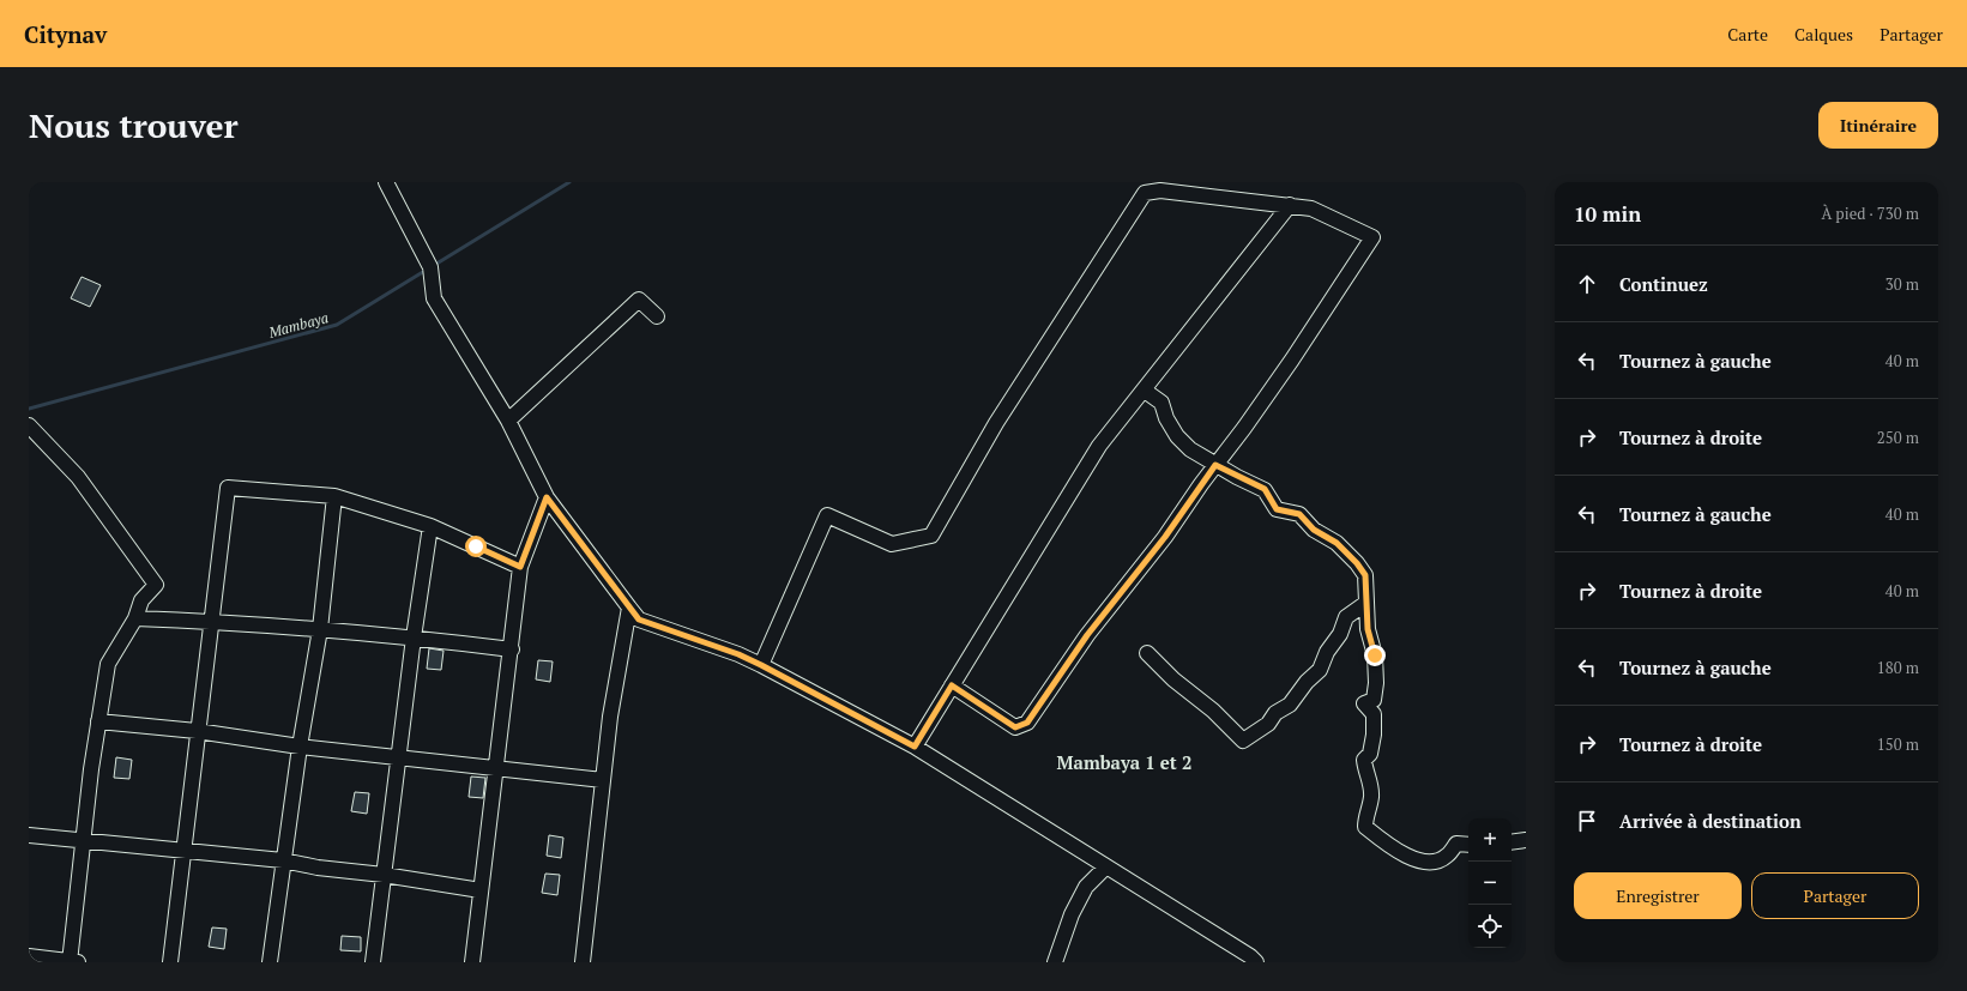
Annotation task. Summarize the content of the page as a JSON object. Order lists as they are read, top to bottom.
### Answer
{
  "districts": ["Mambaya 1 et 2"],
  "water": ["Mambaya"],
  "page": {
    "header": "Citynav",
    "nav": ["Carte", "Calques", "Partager"],
    "buttons": [
      "Itinéraire",
      ["Enregistrer", "Partager"]
    ],
    "title": "Nous trouver",
    "heading": ["10 min", "À pied · 730 m"],
    "list": [
      ["Continuez", "30 m"],
      ["Tournez à gauche", "40 m"],
      ["Tournez à droite", "250 m"],
      ["Tournez à gauche", "40 m"],
      ["Tournez à droite", "40 m"],
      ["Tournez à gauche", "180 m"],
      ["Tournez à droite", "150 m"],
      "Arrivée à destination"
    ],
    "map_buttons": ["+", "−"]
  }
}
